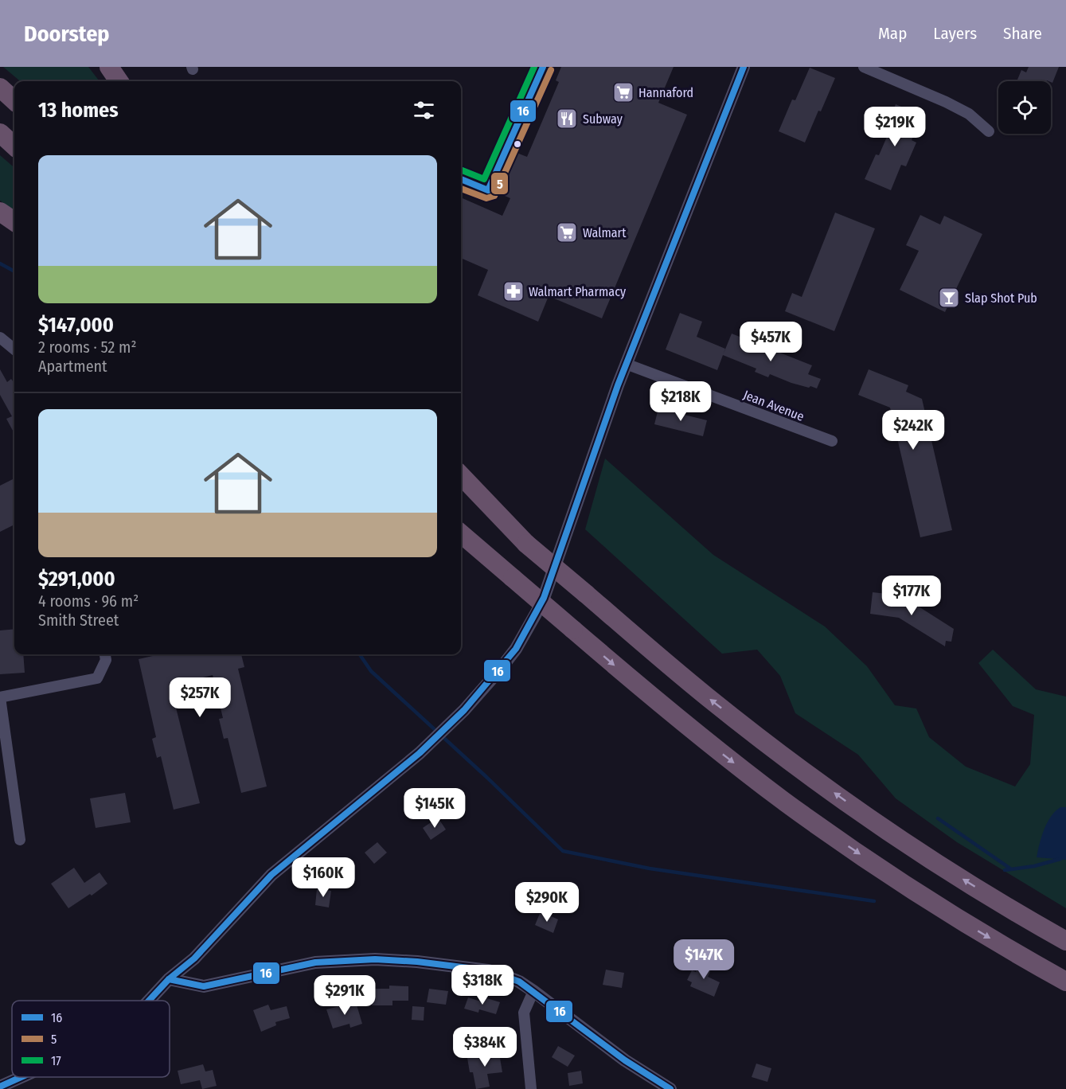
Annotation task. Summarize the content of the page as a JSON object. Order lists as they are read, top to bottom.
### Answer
{
  "streets": {
    "street": ["Jean Avenue"]
  },
  "places": {
    "supermarket": ["Hannaford", "Walmart"],
    "restaurant": ["Subway"],
    "pharmacy": ["Walmart Pharmacy"],
    "bar": ["Slap Shot Pub"]
  },
  "lines": ["transit line 16", "transit line 17", "transit line 5"],
  "legend": ["16", "5", "17"],
  "page": {
    "header": "Doorstep",
    "nav": ["Map", "Layers", "Share"],
    "heading": "13 homes",
    "price": [
      "$219K",
      "$457K",
      "$218K",
      "$242K",
      "$177K",
      "$257K",
      "$145K",
      "$160K",
      "$290K",
      "$147K",
      "$318K",
      "$291K",
      "$384K"
    ],
    "list": [
      {
        "name": "$147,000",
        "note": "2 rooms · 52 m² · Apartment"
      },
      {
        "name": "$291,000",
        "note": "4 rooms · 96 m² · Smith Street"
      }
    ]
  }
}
